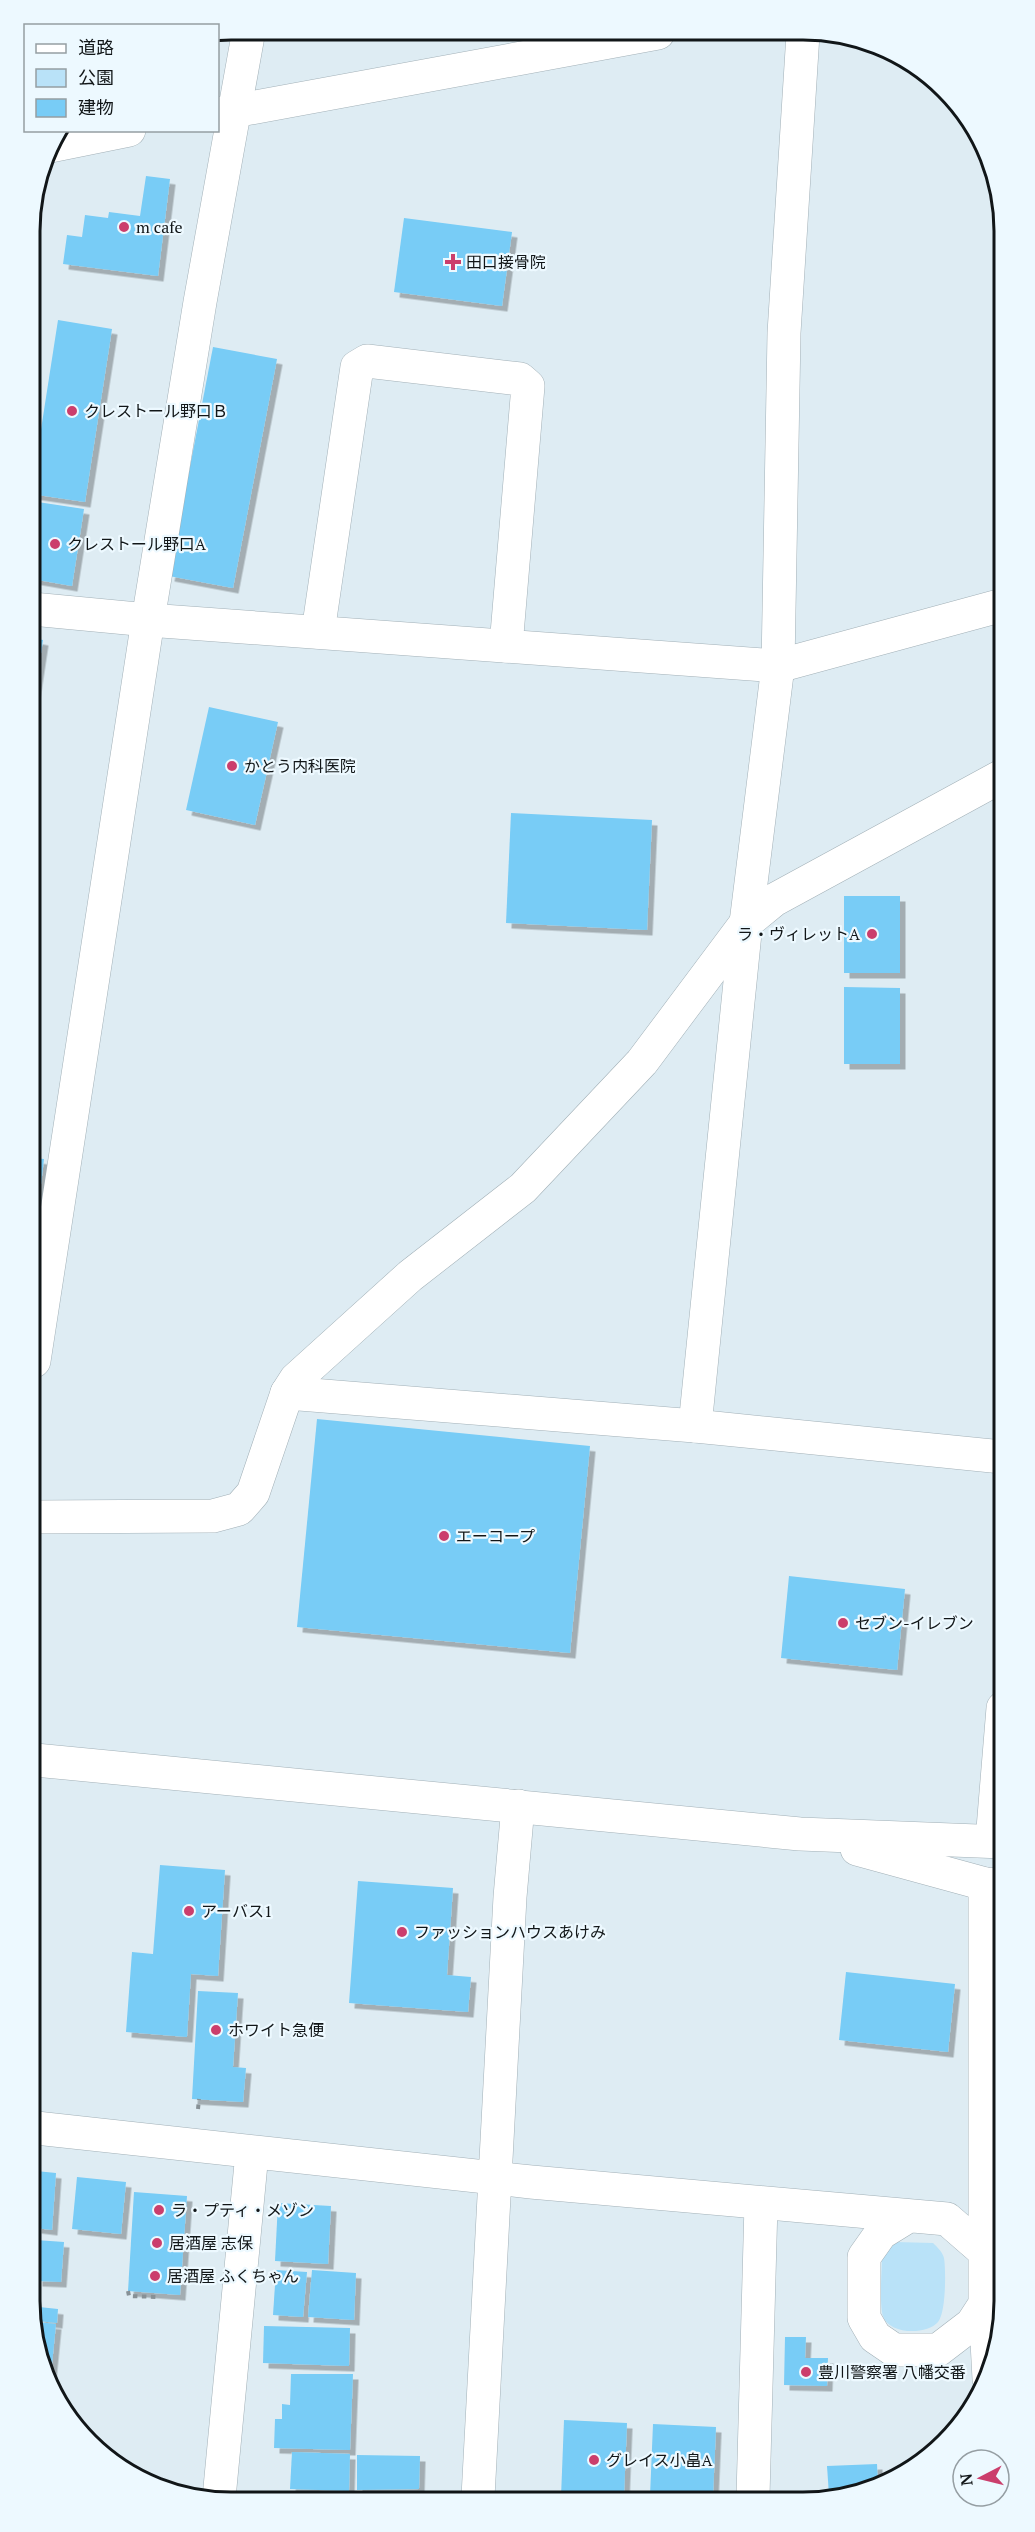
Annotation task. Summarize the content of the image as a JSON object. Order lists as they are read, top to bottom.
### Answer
{
  "places": {
    "other": [
      "m cafe",
      "クレストール野口Ｂ",
      "クレストール野口A",
      "かとう内科医院",
      "ラ・ヴィレットA",
      "エーコープ",
      "セブン-イレブン",
      "アーバス1",
      "ファッションハウスあけみ",
      "ホワイト急便",
      "ラ・プティ・メゾン",
      "居酒屋 志保",
      "居酒屋 ふくちゃん",
      "豊川警察署 八幡交番",
      "グレイス小畠A"
    ],
    "health": ["田口接骨院"]
  },
  "legend": ["道路", "公園", "建物"],
  "north": "left"
}
